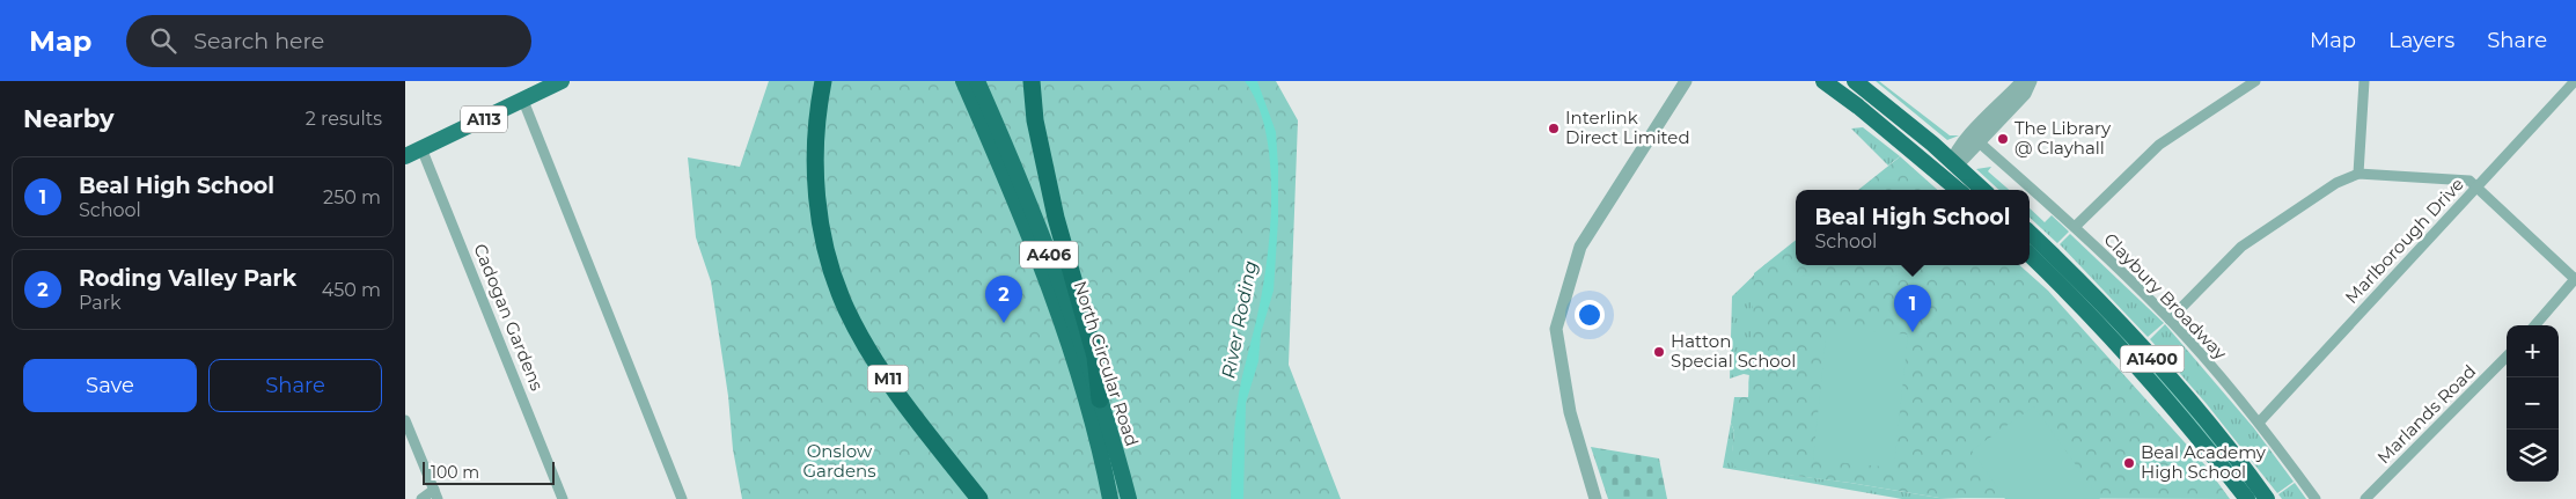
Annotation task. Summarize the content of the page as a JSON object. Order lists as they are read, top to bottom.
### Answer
{
  "streets": {
    "highway": [
      "A406",
      "A1400",
      "North Circular Road",
      "M11"
    ],
    "main road": ["A113"],
    "street": [
      "Marlborough Drive",
      "Claybury Broadway",
      "Cadogan Gardens",
      "Marlands Road"
    ]
  },
  "crossings": [
    ["A113", "Cadogan Gardens"],
    ["Marlborough Drive", "Claybury Broadway"]
  ],
  "water": ["River Roding"],
  "parks": ["Onslow Gardens"],
  "places": [
    "Interlink Direct Limited",
    "The Library @ Clayhall",
    "Hatton Special School",
    "Beal Academy High School"
  ],
  "scale_bar": "100 m",
  "page": {
    "header": "Map",
    "search": "Search here",
    "nav": ["Map", "Layers", "Share"],
    "heading": ["Nearby", "2 results"],
    "list": [
      {
        "mark": "1",
        "name": "Beal High School",
        "note": "School",
        "value": "250 m"
      },
      {
        "mark": "2",
        "name": "Roding Valley Park",
        "note": "Park",
        "value": "450 m"
      }
    ],
    "popup": ["Beal High School", "School"],
    "pins": ["2", "1"],
    "map_buttons": ["+", "−"],
    "buttons": ["Save", "Share"],
    "scale": "100 m"
  }
}
